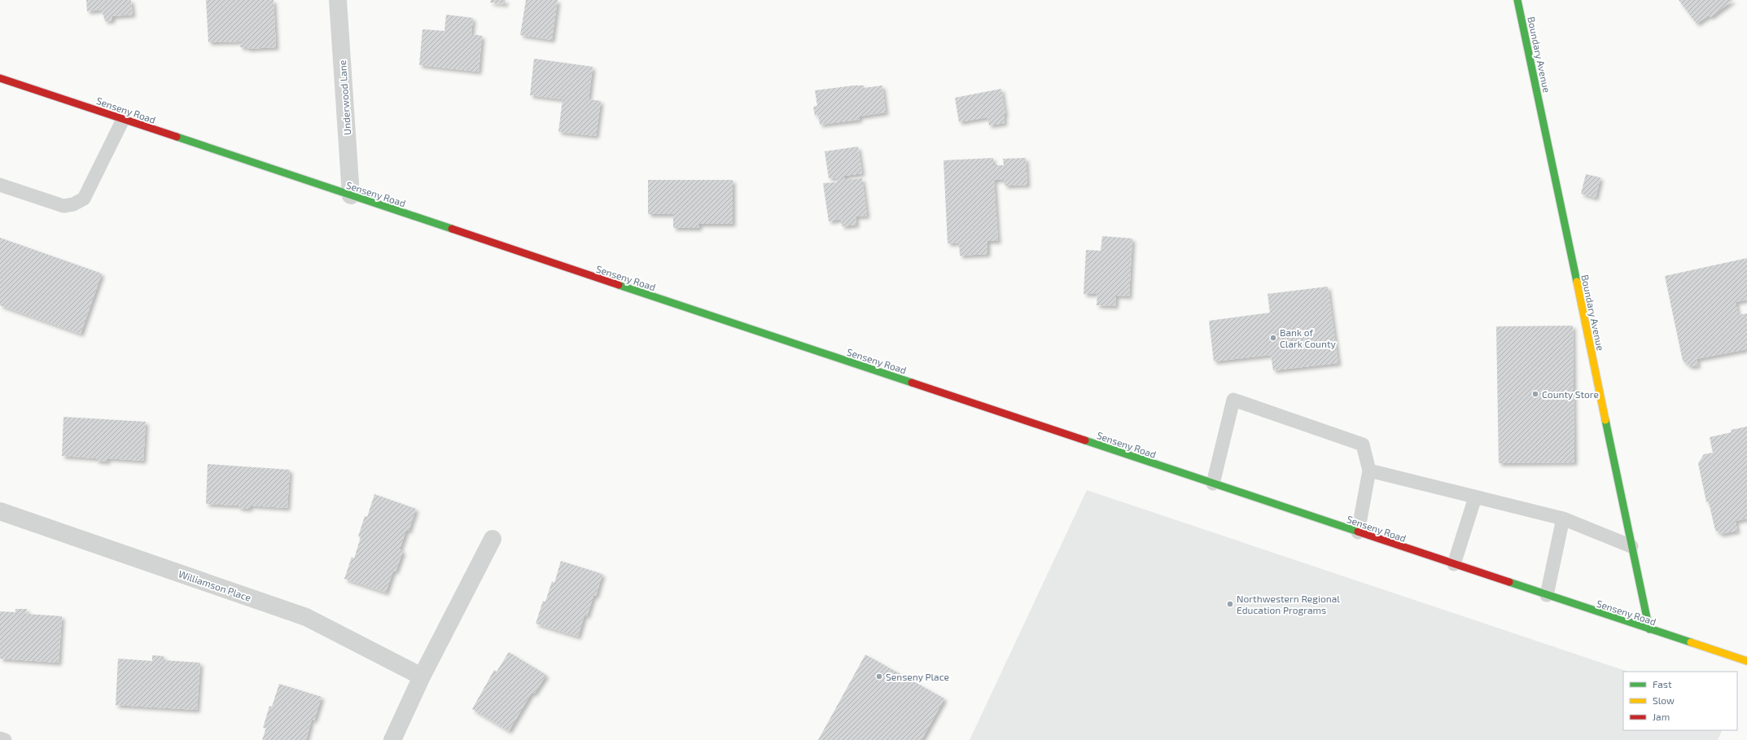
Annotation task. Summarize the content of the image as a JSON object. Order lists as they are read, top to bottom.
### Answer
{
  "streets": {
    "main road": ["Boundary Avenue", "Senseny Road"],
    "street": ["Underwood Lane", "Williamson Place"]
  },
  "crossings": [
    ["Boundary Avenue", "Senseny Road"],
    ["Underwood Lane", "Senseny Road"]
  ],
  "places": [
    "Bank of Clark County",
    "County Store",
    "Northwestern Regional Education Programs",
    "Senseny Place"
  ],
  "legend": ["Fast", "Slow", "Jam"]
}
